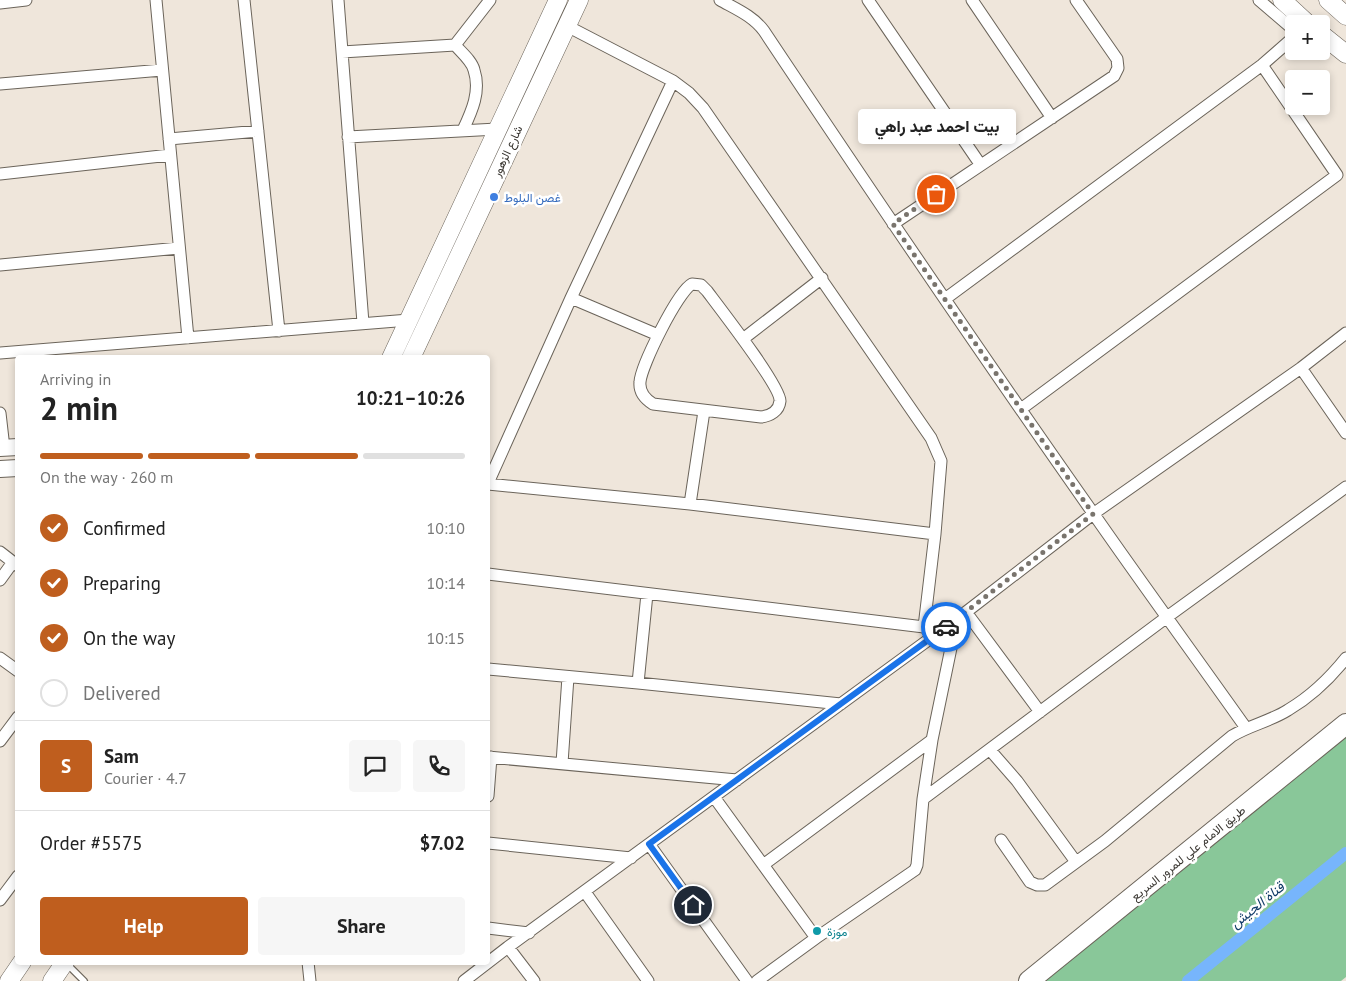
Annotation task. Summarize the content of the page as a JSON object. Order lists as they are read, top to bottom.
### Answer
{
  "streets": {
    "highway": ["طريق الامام علي للمرور السريع"],
    "main road": ["شارع الزهور"]
  },
  "water": ["قناة الجيش"],
  "places": ["بيت احمد عبد راهي", "غصن البلوط", "موزة"],
  "page": {
    "map_buttons": ["+", "−"],
    "bubble": "بيت احمد عبد راهي",
    "heading": ["2 min", "Arriving in", "10:21–10:26"],
    "panel": [
      "Sam",
      "Courier · 4.7",
      "Order #5575",
      "$7.02"
    ],
    "bar": "On the way · 260 m",
    "list": [
      ["Confirmed", "10:10"],
      ["Preparing", "10:14"],
      ["On the way", "10:15"],
      "Delivered"
    ],
    "round": "S",
    "buttons": ["Help", "Share"]
  }
}
